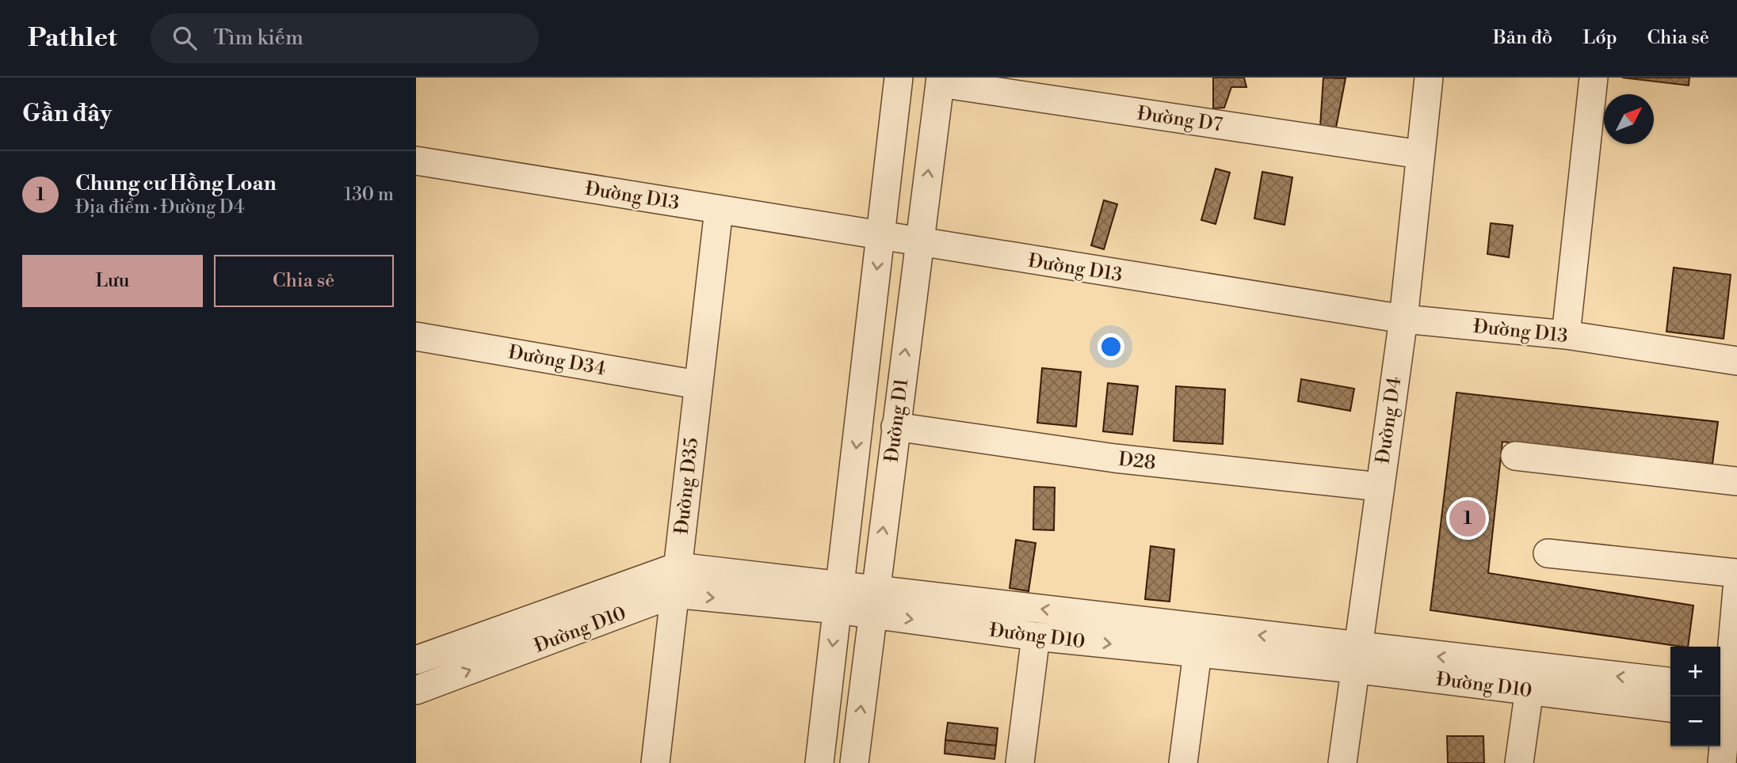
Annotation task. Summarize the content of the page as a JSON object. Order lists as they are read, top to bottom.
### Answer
{
  "streets": {
    "street": [
      "Đường D7",
      "Đường D13",
      "Đường D34",
      "Đường D1",
      "Đường D4",
      "D28",
      "Đường D35",
      "Đường D10"
    ]
  },
  "crossings": [
    ["Đường D7", "Đường D1"],
    ["Đường D7", "Đường D4"],
    ["Đường D13", "Đường D1"],
    ["Đường D13", "Đường D4"],
    ["Đường D13", "Đường D35"],
    ["Đường D34", "Đường D35"],
    ["Đường D1", "D28"],
    ["Đường D1", "Đường D10"],
    ["Đường D4", "D28"],
    ["Đường D4", "Đường D10"],
    ["Đường D35", "Đường D10"]
  ],
  "north": "top right",
  "page": {
    "header": "Pathlet",
    "search": "Tìm kiếm",
    "nav": ["Bản đồ", "Lớp", "Chia sẻ"],
    "heading": "Gần đây",
    "list": [
      {
        "mark": "1",
        "name": "Chung cư Hồng Loan",
        "note": "Địa điểm · Đường D4",
        "value": "130 m"
      }
    ],
    "buttons": ["Lưu", "Chia sẻ"],
    "pins": "1",
    "map_buttons": ["+", "−"]
  }
}
